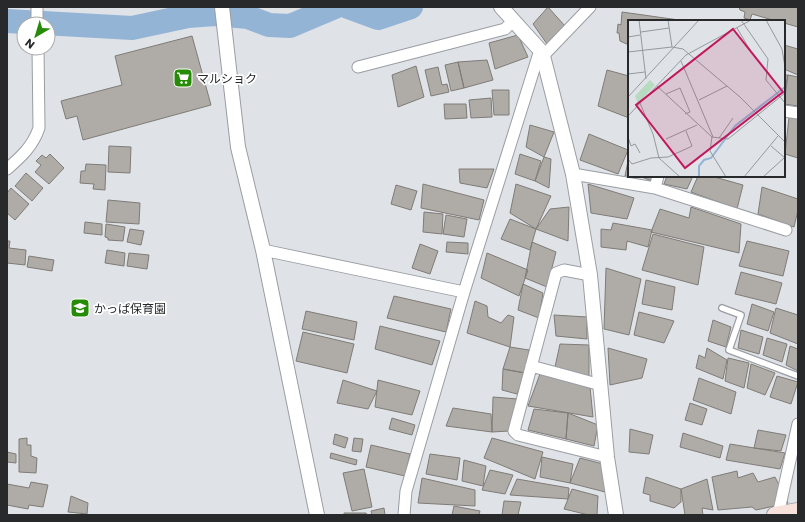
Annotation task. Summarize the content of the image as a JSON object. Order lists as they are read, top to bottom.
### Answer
{
  "places": {
    "supermarket": ["マルショク"],
    "school or university": ["かっぱ保育園"]
  },
  "north": "bottom left"
}
